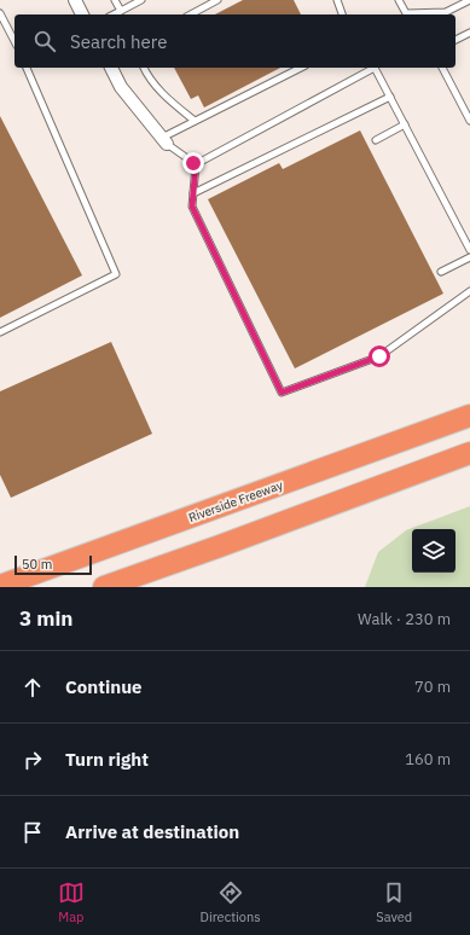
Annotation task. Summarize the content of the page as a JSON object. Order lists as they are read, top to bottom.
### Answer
{
  "streets": {
    "highway": ["Riverside Freeway"]
  },
  "scale_bar": "50 m",
  "page": {
    "search": "Search here",
    "scale": "50 m",
    "heading": ["3 min", "Walk · 230 m"],
    "list": [
      ["Continue", "70 m"],
      ["Turn right", "160 m"],
      "Arrive at destination"
    ],
    "nav": ["Map", "Directions", "Saved"]
  }
}
